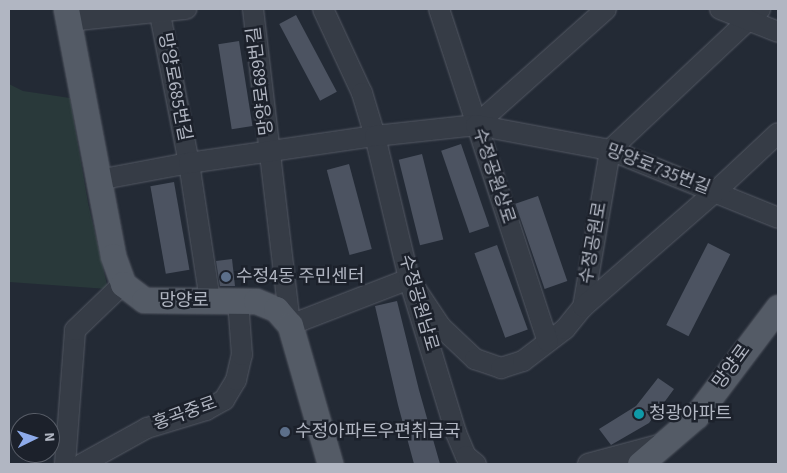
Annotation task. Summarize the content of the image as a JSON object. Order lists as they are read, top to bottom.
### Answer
{
  "streets": {
    "main road": ["망양로"],
    "street": [
      "망양로689번길",
      "망양로685번길",
      "망양로735번길",
      "수정공원상로",
      "수정공원로",
      "수정공원남로",
      "홍곡중로"
    ]
  },
  "crossings": [
    ["망양로689번길", "망양로685번길"],
    ["망양로689번길", "망양로"],
    ["망양로689번길", "수정공원남로"],
    ["망양로685번길", "망양로"],
    ["망양로735번길", "수정공원상로"],
    ["망양로735번길", "수정공원로"],
    ["수정공원상로", "수정공원로"],
    ["수정공원로", "수정공원남로"],
    ["망양로", "홍곡중로"]
  ],
  "places": ["수정4동 주민센터", "청광아파트", "수정아파트우편취급국"],
  "north": "right"
}
